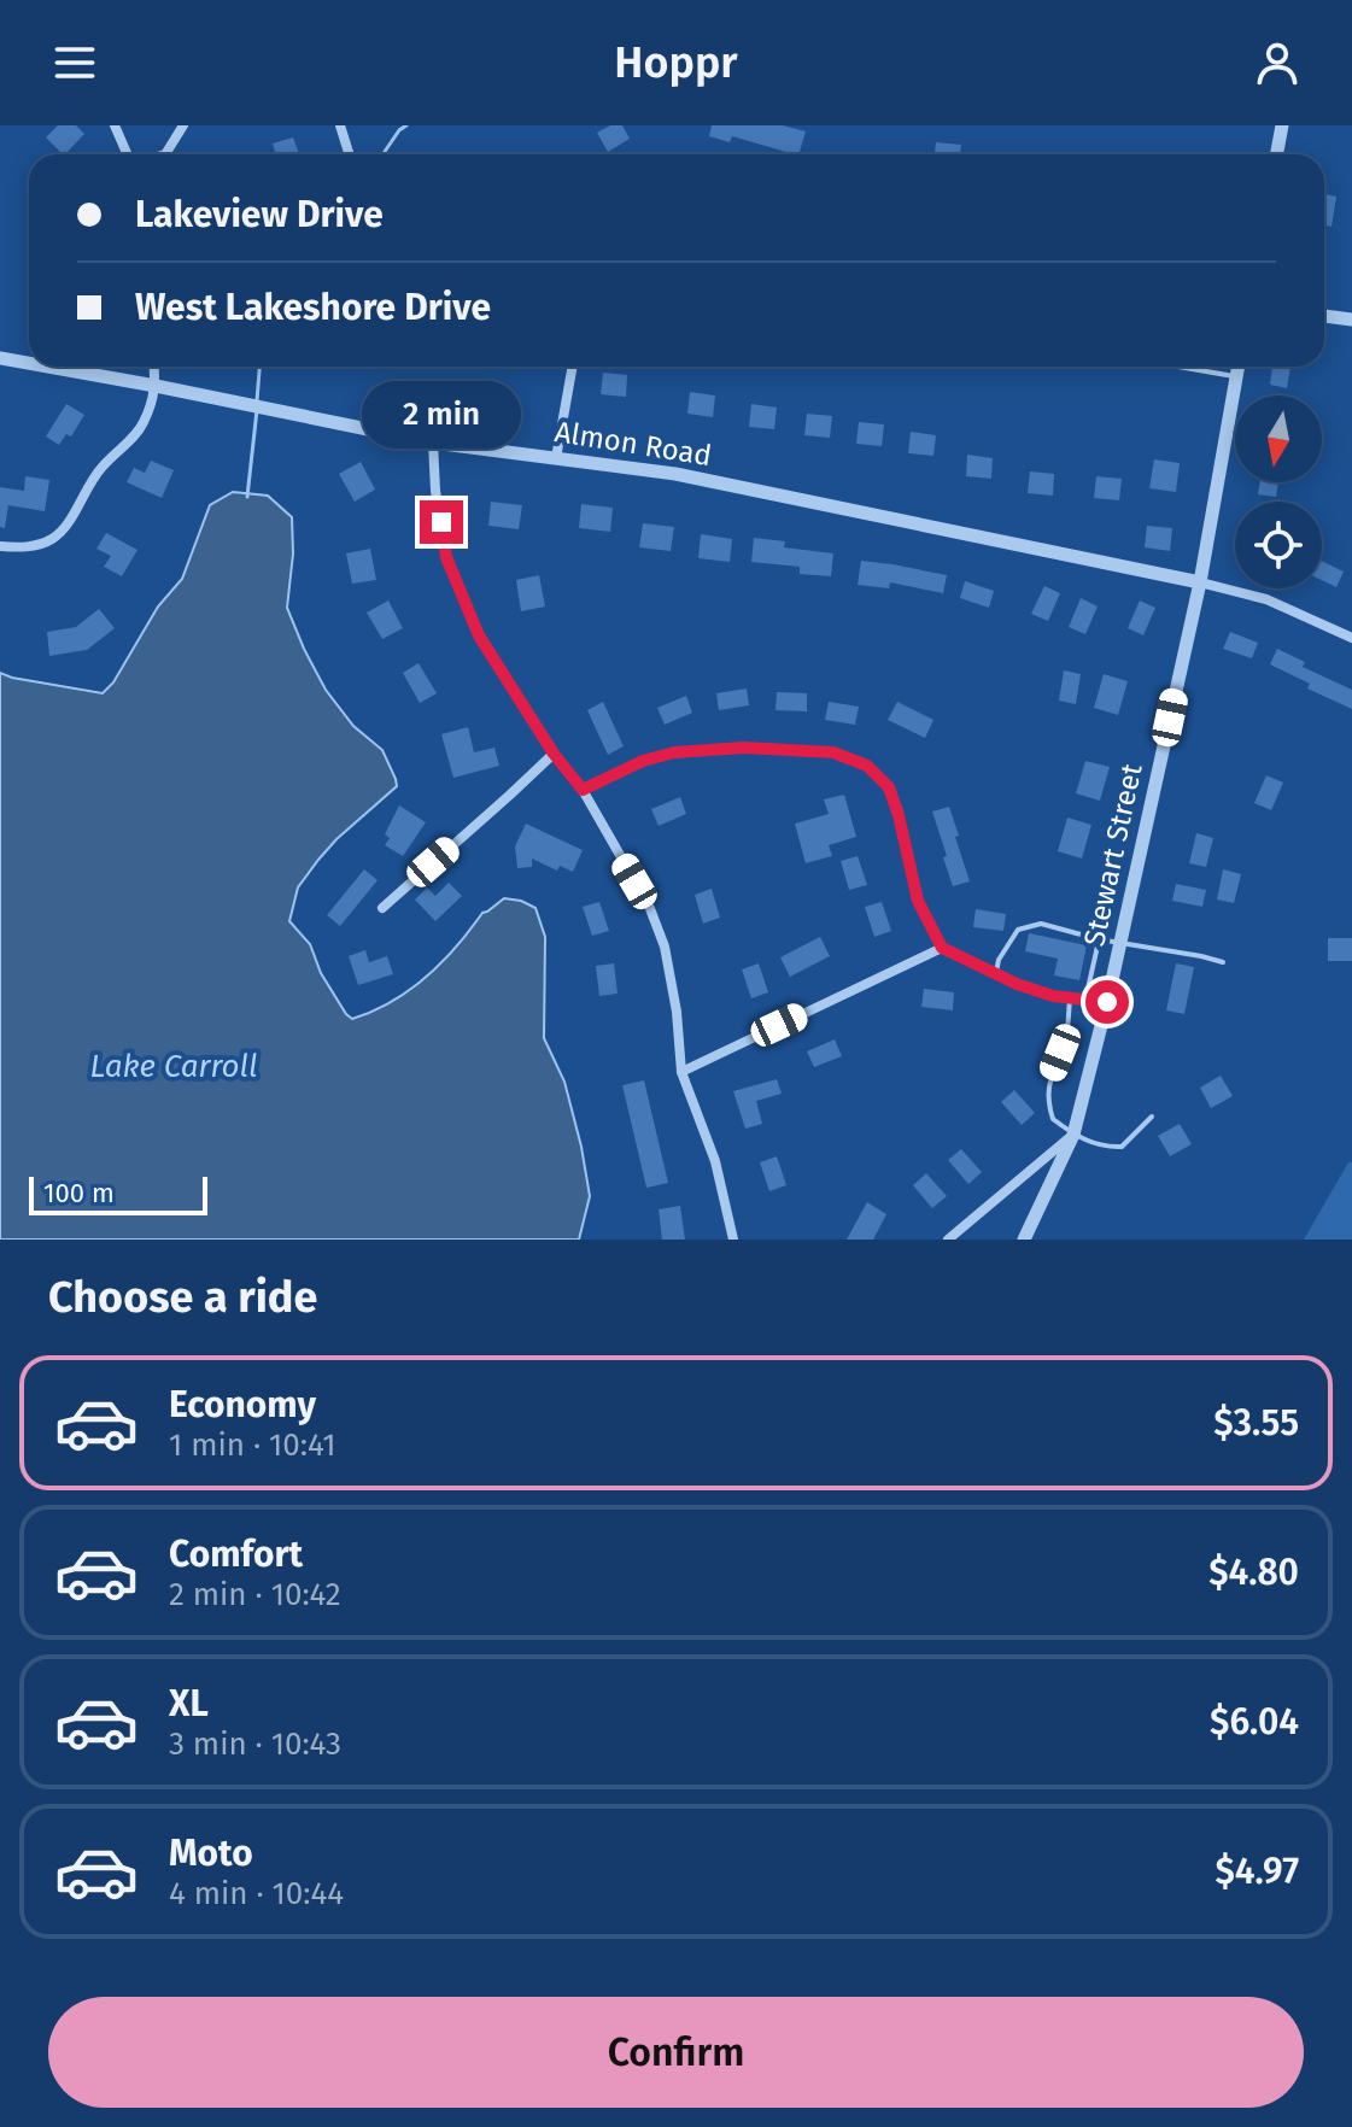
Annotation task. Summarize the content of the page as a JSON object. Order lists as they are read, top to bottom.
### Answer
{
  "streets": {
    "street": ["Almon Road", "Stewart Street"]
  },
  "crossings": [
    ["Almon Road", "Stewart Street"]
  ],
  "water": ["Lake Carroll"],
  "scale_bar": "100 m",
  "north": "bottom",
  "page": {
    "header": "Hoppr",
    "banner": ["Lakeview Drive", "West Lakeshore Drive"],
    "bubble": "2 min",
    "scale": "100 m",
    "heading": "Choose a ride",
    "list": [
      {
        "name": "Economy",
        "note": "1 min · 10:41",
        "value": "$3.55"
      },
      {
        "name": "Comfort",
        "note": "2 min · 10:42",
        "value": "$4.80"
      },
      {
        "name": "XL",
        "note": "3 min · 10:43",
        "value": "$6.04"
      },
      {
        "name": "Moto",
        "note": "4 min · 10:44",
        "value": "$4.97"
      }
    ],
    "buttons": "Confirm"
  }
}
